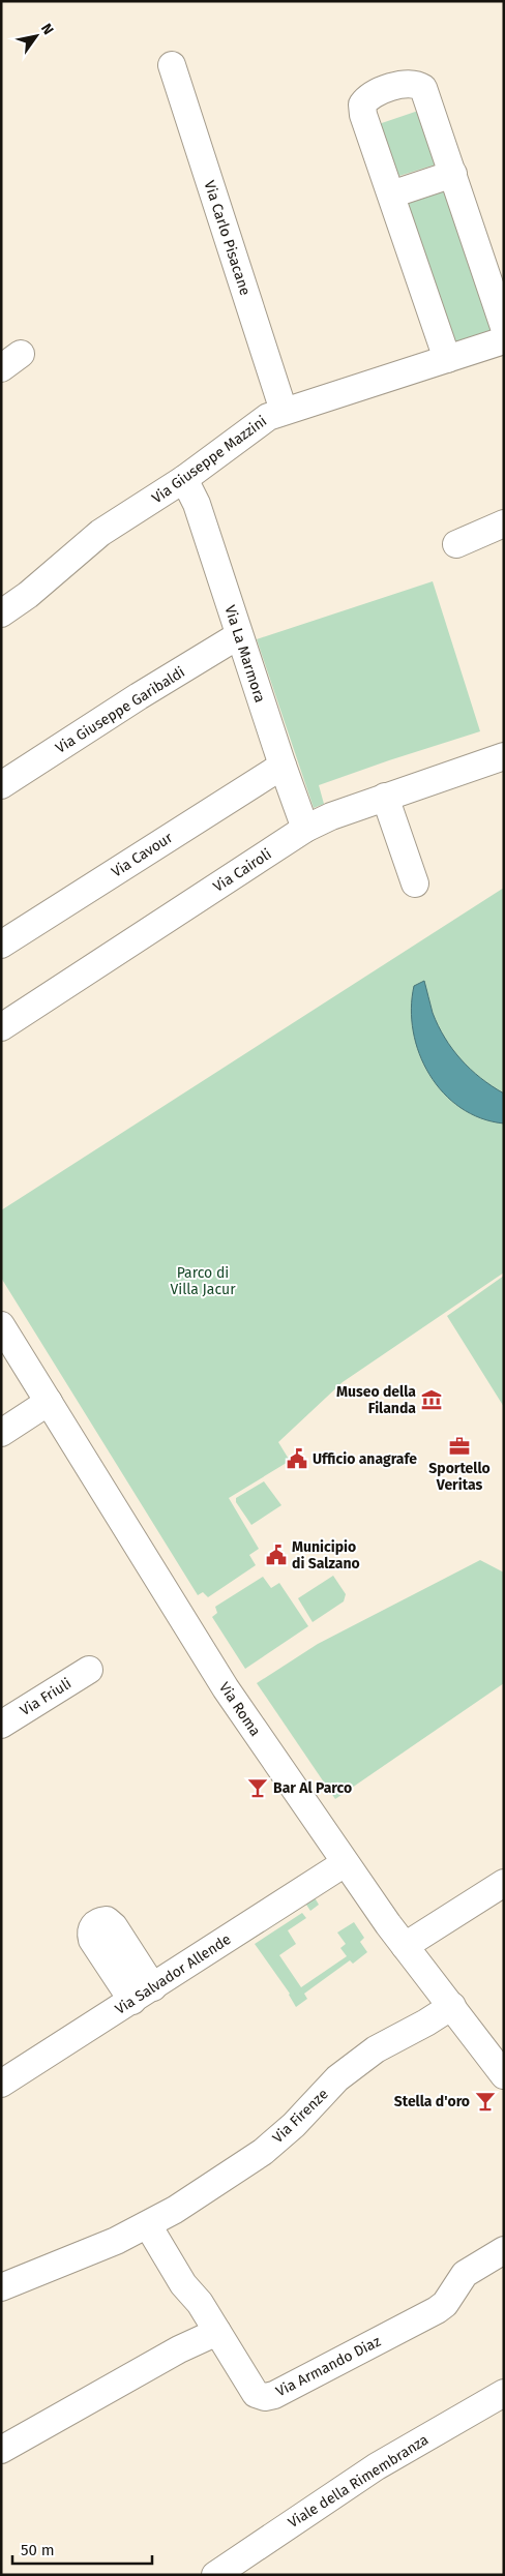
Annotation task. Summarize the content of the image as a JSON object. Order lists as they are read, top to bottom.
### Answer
{
  "streets": {
    "street": [
      "Via Carlo Pisacane",
      "Via Giuseppe Mazzini",
      "Via La Marmora",
      "Via Giuseppe Garibaldi",
      "Via Cavour",
      "Via Cairoli",
      "Via Friuli",
      "Via Roma",
      "Via Salvador Allende",
      "Via Firenze",
      "Via Armando Diaz",
      "Viale della Rimembranza"
    ]
  },
  "crossings": [
    ["Via Carlo Pisacane", "Via Giuseppe Mazzini"],
    ["Via Giuseppe Mazzini", "Via La Marmora"],
    ["Via La Marmora", "Via Giuseppe Garibaldi"],
    ["Via La Marmora", "Via Cavour"],
    ["Via La Marmora", "Via Cairoli"],
    ["Via Roma", "Via Salvador Allende"],
    ["Via Roma", "Via Firenze"]
  ],
  "parks": ["Parco di Villa Jacur"],
  "places": {
    "museum": ["Museo della Filanda"],
    "office": ["Sportello Veritas"],
    "public building": ["Ufficio anagrafe", "Municipio di Salzano"],
    "bar": ["Bar Al Parco", "Stella d'oro"]
  },
  "scale_bar": "50 m",
  "north": "top right"
}
